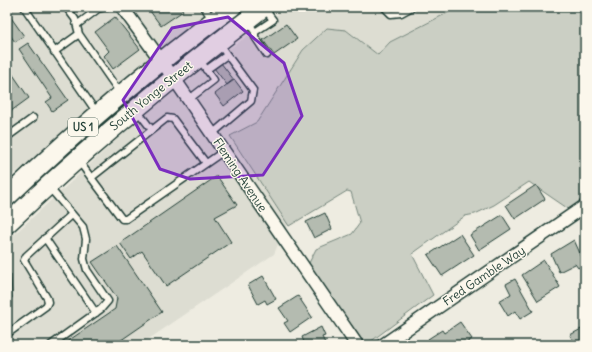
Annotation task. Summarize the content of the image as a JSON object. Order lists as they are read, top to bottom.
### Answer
{
  "streets": {
    "main road": ["South Yonge Street", "US 1"],
    "street": ["Fleming Avenue", "Fred Gamble Way"]
  },
  "crossings": [
    ["South Yonge Street", "Fleming Avenue"]
  ]
}
